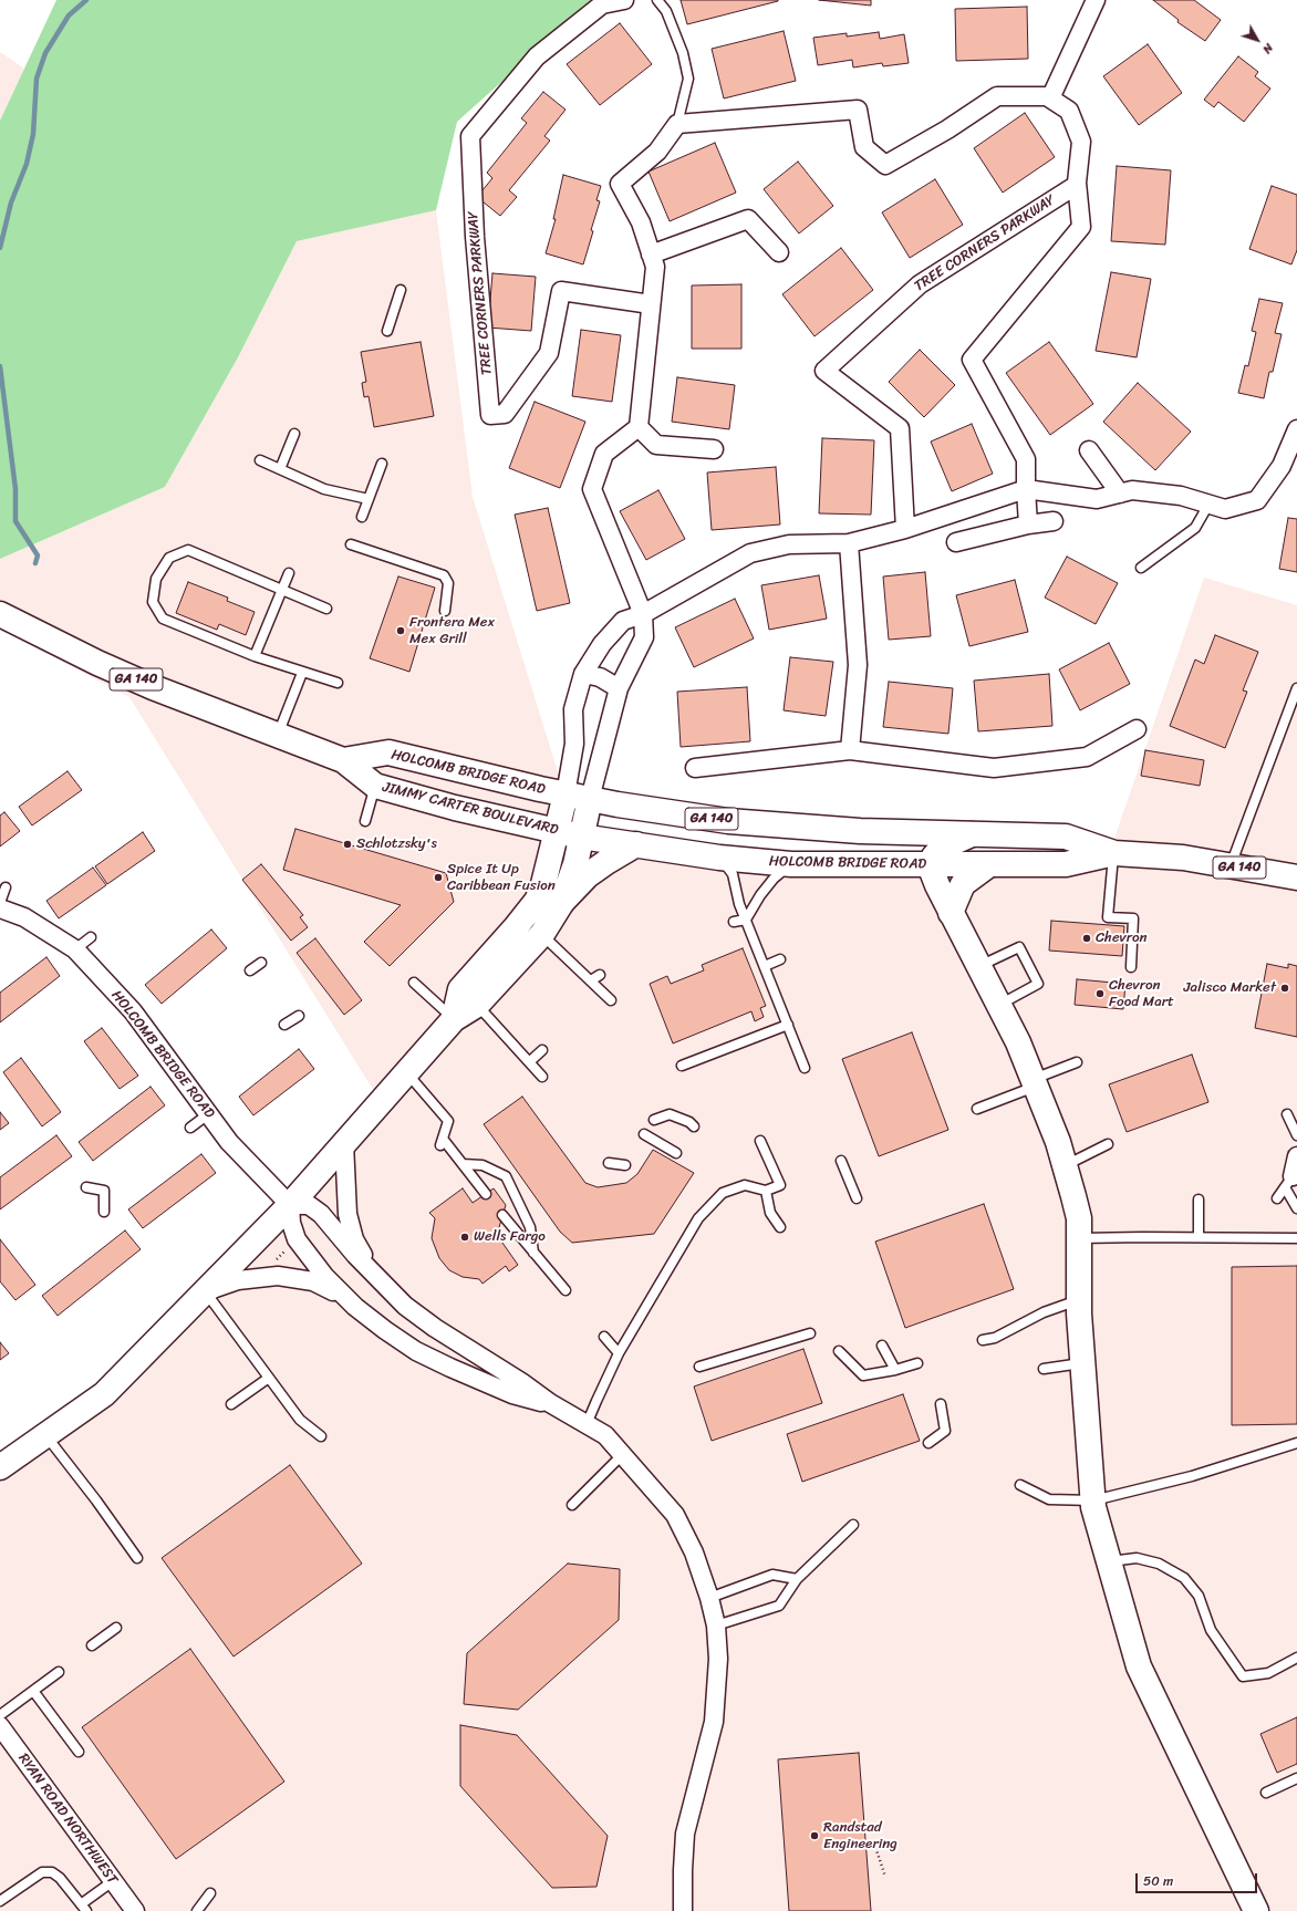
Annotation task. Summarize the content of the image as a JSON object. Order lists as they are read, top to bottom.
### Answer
{
  "streets": {
    "main road": ["GA 140", "HOLCOMB BRIDGE ROAD", "JIMMY CARTER BOULEVARD"],
    "street": ["TREE CORNERS PARKWAY", "RYAN ROAD NORTHWEST"]
  },
  "crossings": [
    ["HOLCOMB BRIDGE ROAD", "JIMMY CARTER BOULEVARD"]
  ],
  "places": [
    "Frontera Mex Mex Grill",
    "Schlotzsky's",
    "Spice It Up Caribbean Fusion",
    "Chevron",
    "Jalisco Market",
    "Chevron Food Mart",
    "Wells Fargo",
    "Randstad Engineering"
  ],
  "scale_bar": "50 m",
  "north": "bottom right"
}
